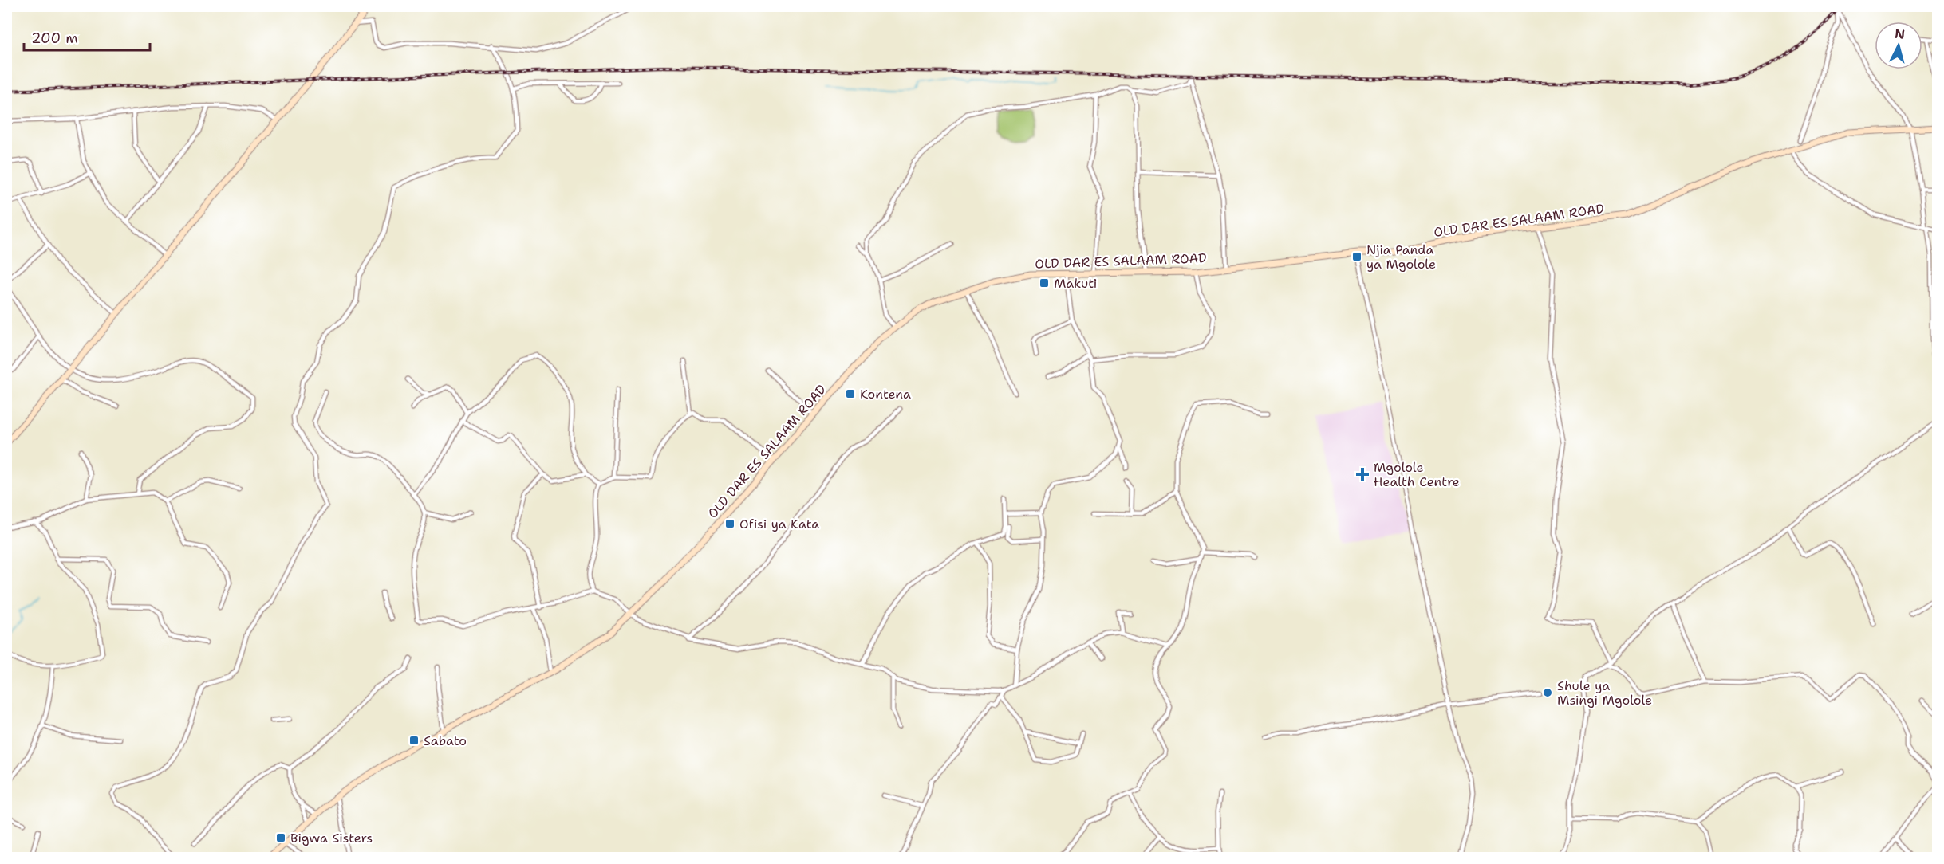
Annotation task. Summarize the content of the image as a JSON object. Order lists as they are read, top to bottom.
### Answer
{
  "streets": {
    "street": ["OLD DAR ES SALAAM ROAD"]
  },
  "places": {
    "transit": [
      "Njia Panda ya Mgolole",
      "Makuti",
      "Kontena",
      "Ofisi ya Kata",
      "Sabato",
      "Bigwa Sisters"
    ],
    "health": ["Mgolole Health Centre"],
    "other": ["Shule ya Msingi Mgolole"]
  },
  "scale_bar": "200 m",
  "north": "top"
}
